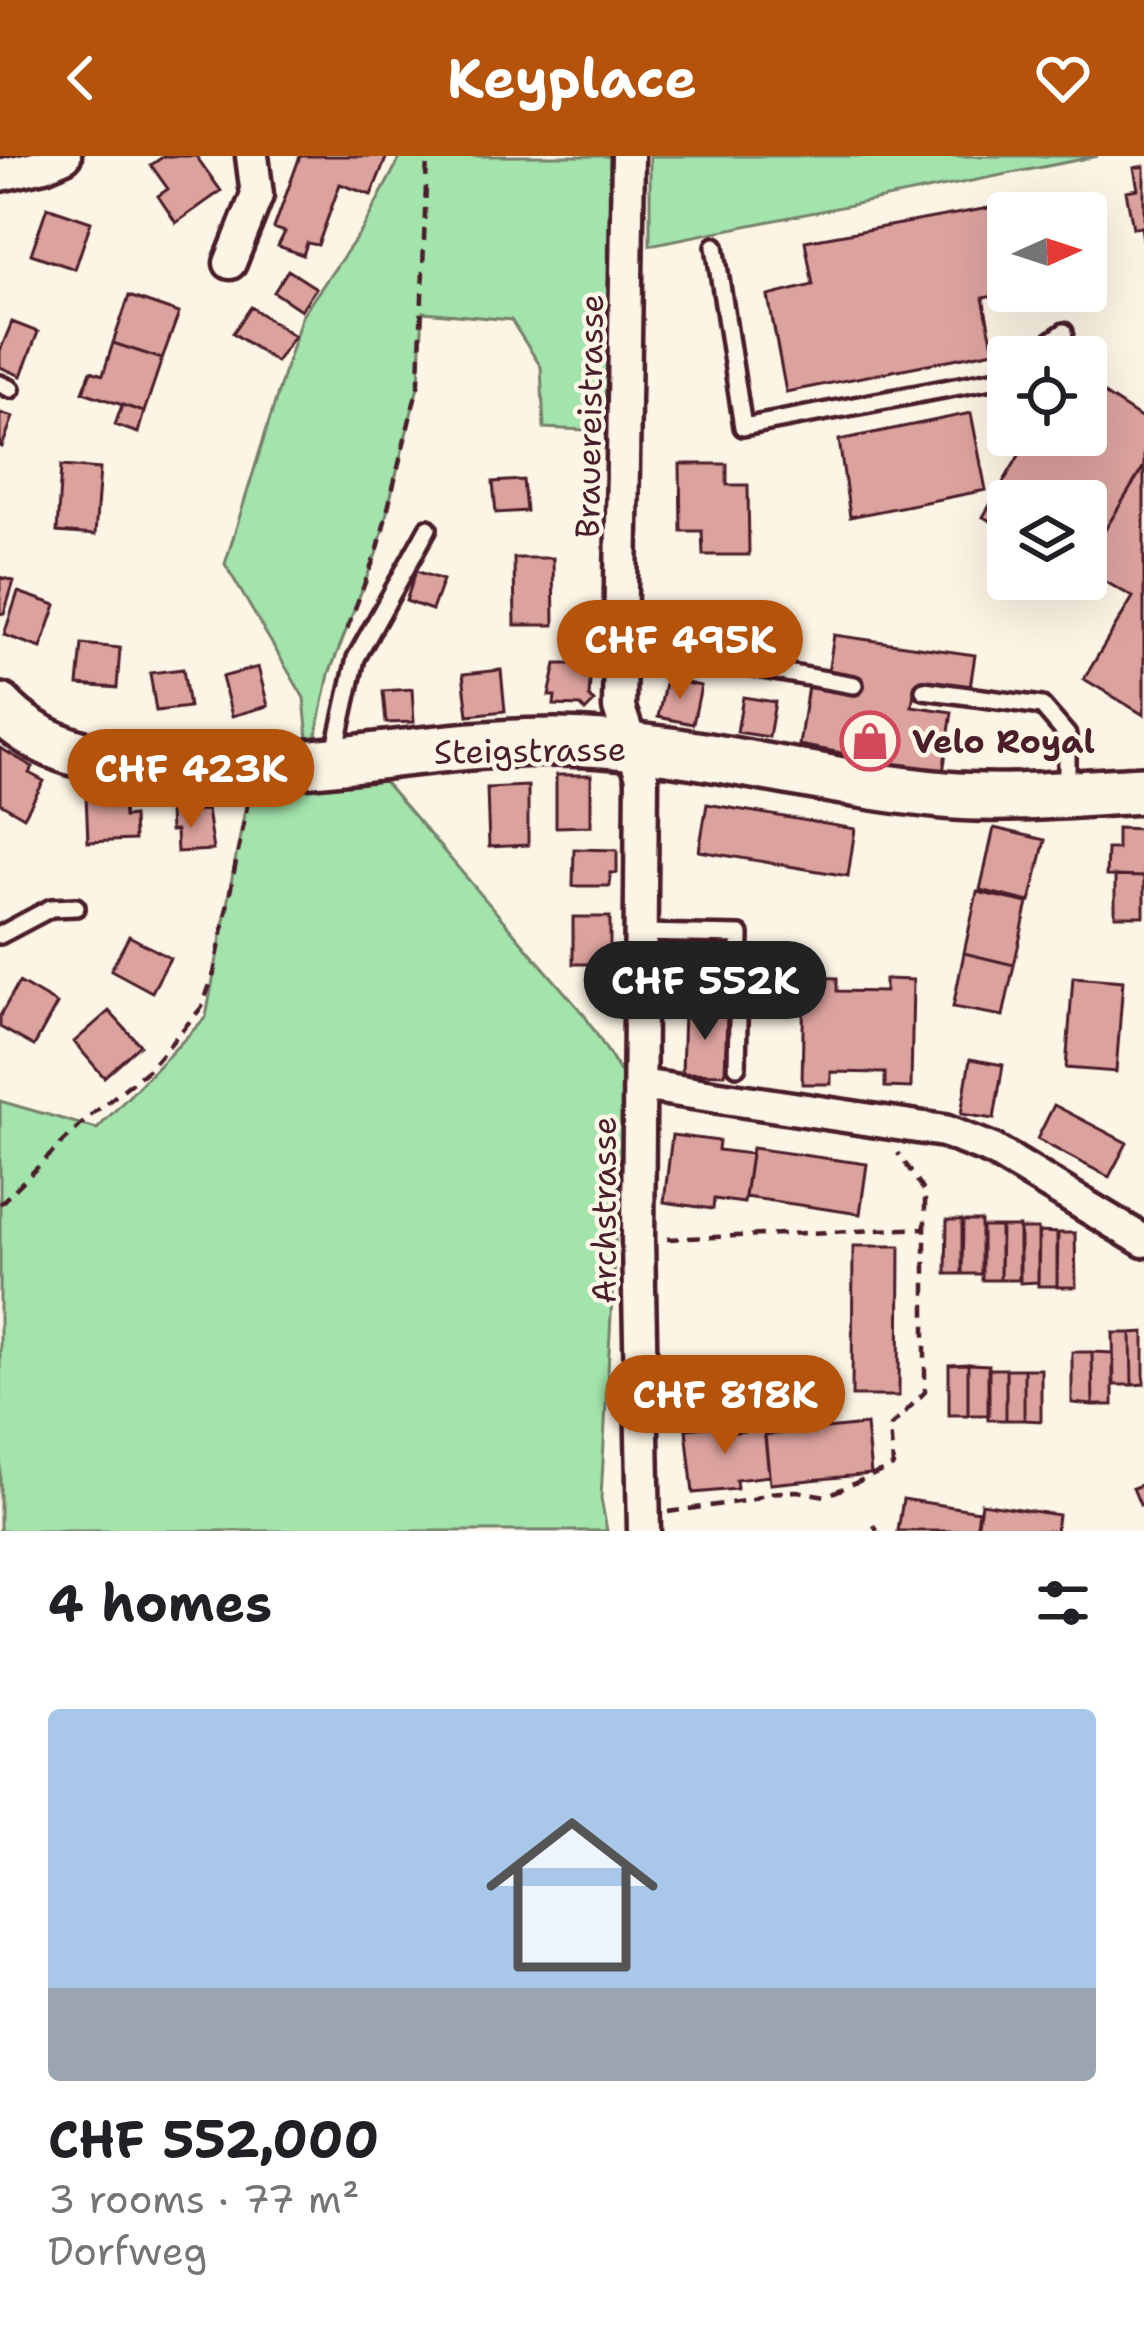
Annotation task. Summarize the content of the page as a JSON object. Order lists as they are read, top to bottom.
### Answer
{
  "streets": {
    "street": ["Brauereistrasse", "Steigstrasse", "Archstrasse"]
  },
  "crossings": [
    ["Brauereistrasse", "Steigstrasse"],
    ["Brauereistrasse", "Archstrasse"],
    ["Steigstrasse", "Archstrasse"]
  ],
  "places": {
    "shop": ["Velo Royal"]
  },
  "north": "right",
  "page": {
    "header": "Keyplace",
    "price": [
      "CHF 495K",
      "CHF 423K",
      "CHF 552K",
      "CHF 818K"
    ],
    "heading": "4 homes",
    "list": [
      {
        "name": "CHF 552,000",
        "note": "3 rooms · 77 m² · Dorfweg"
      }
    ]
  }
}
